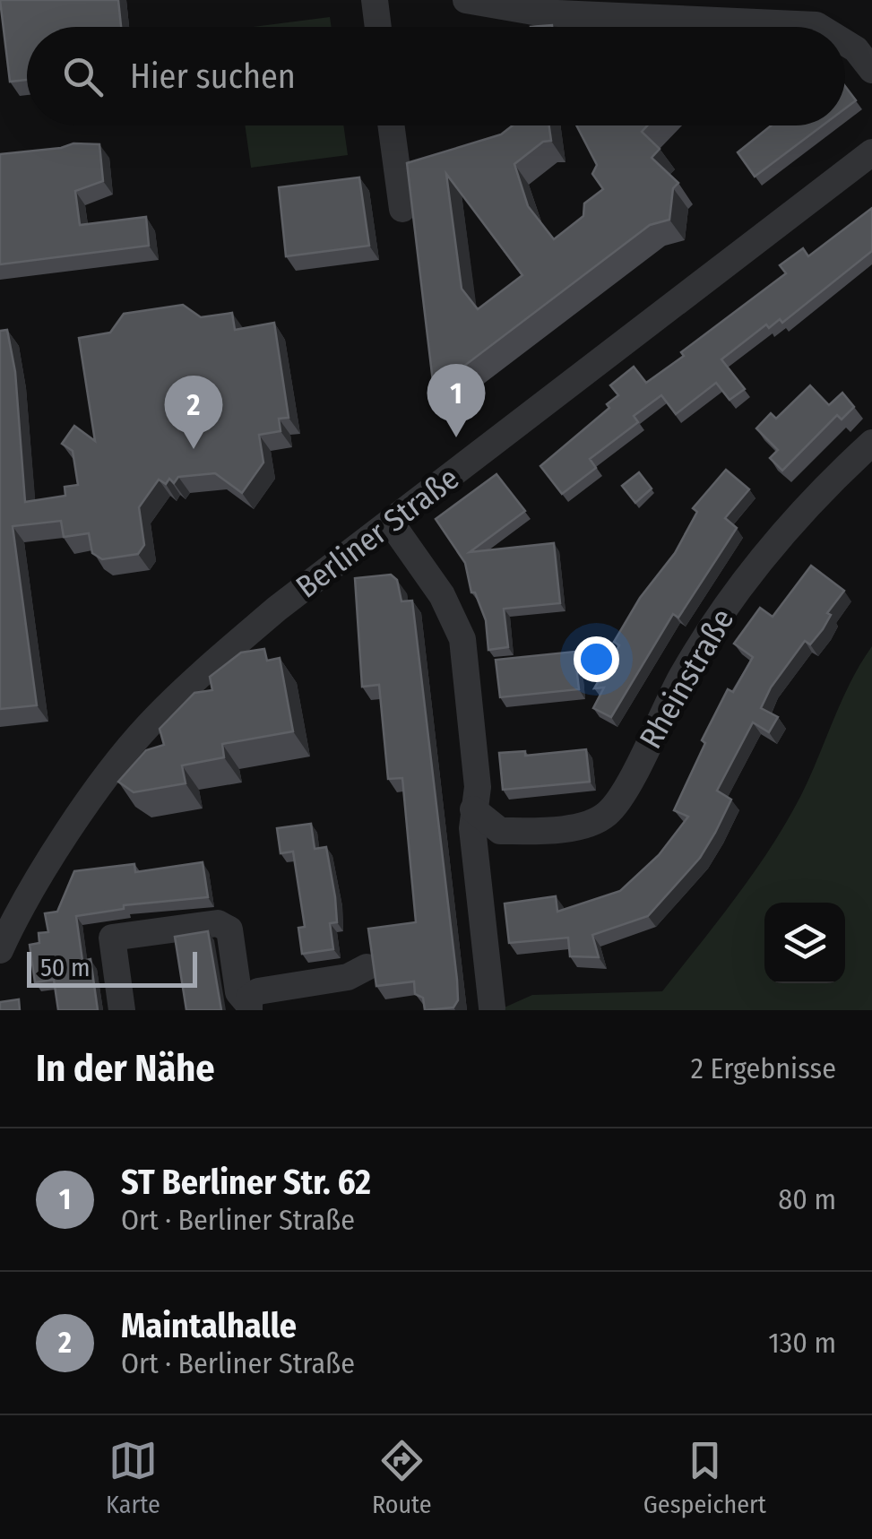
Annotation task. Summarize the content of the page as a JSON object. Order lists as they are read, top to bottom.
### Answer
{
  "streets": {
    "street": ["Berliner Straße", "Rheinstraße"]
  },
  "scale_bar": "50 m",
  "page": {
    "search": "Hier suchen",
    "pins": ["1", "2"],
    "scale": "50 m",
    "heading": ["In der Nähe", "2 Ergebnisse"],
    "list": [
      {
        "mark": "1",
        "name": "ST Berliner Str. 62",
        "note": "Ort · Berliner Straße",
        "value": "80 m"
      },
      {
        "mark": "2",
        "name": "Maintalhalle",
        "note": "Ort · Berliner Straße",
        "value": "130 m"
      }
    ],
    "nav": ["Karte", "Route", "Gespeichert"]
  }
}
